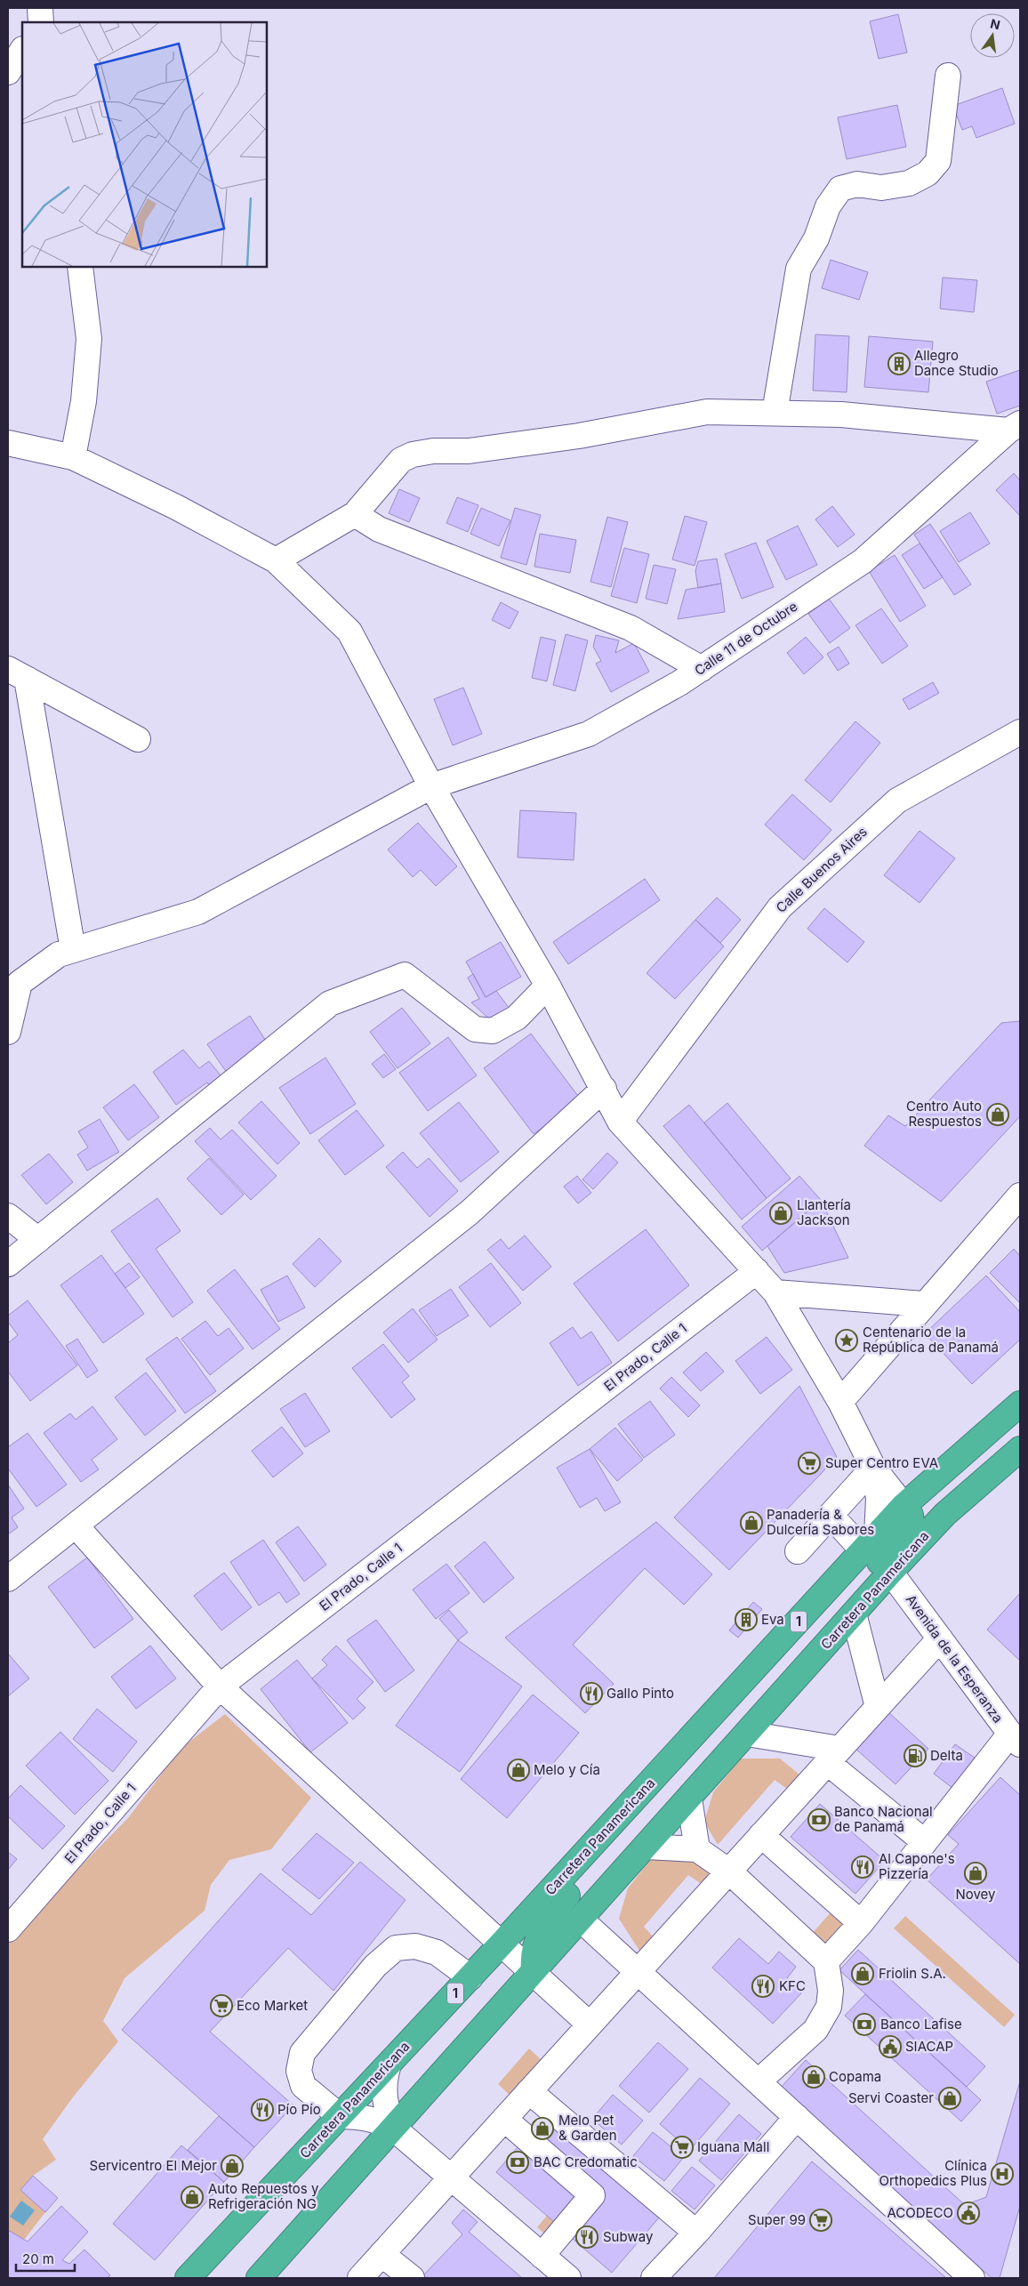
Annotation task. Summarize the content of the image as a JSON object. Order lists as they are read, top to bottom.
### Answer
{
  "streets": {
    "highway": ["Carretera Panamericana", "1"],
    "street": [
      "Calle 11 de Octubre",
      "Calle Buenos Aires",
      "El Prado, Calle 1",
      "Avenida de la Esperanza"
    ]
  },
  "crossings": [
    ["Carretera Panamericana", "1"],
    ["Carretera Panamericana", "Avenida de la Esperanza"]
  ],
  "places": {
    "building": ["Allegro Dance Studio", "Eva"],
    "shop": [
      "Centro Auto Respuestos",
      "Llantería Jackson",
      "Panadería & Dulcería Sabores",
      "Melo y Cía",
      "Novey",
      "Friolin S.A.",
      "Copama",
      "Servi Coaster",
      "Melo Pet & Garden",
      "Servicentro El Mejor",
      "Auto Repuestos y Refrigeración NG"
    ],
    "place": ["Centenario de la República de Panamá"],
    "supermarket": [
      "Super Centro EVA",
      "Eco Market",
      "Iguana Mall",
      "Super 99"
    ],
    "restaurant": [
      "Gallo Pinto",
      "Al Capone's Pizzería",
      "KFC",
      "Pío Pío",
      "Subway"
    ],
    "fuel station": ["Delta"],
    "bank": ["Banco Nacional de Panamá", "Banco Lafise", "BAC Credomatic"],
    "public building": ["SIACAP", "ACODECO"],
    "hospital": ["Clínica Orthopedics Plus"]
  },
  "scale_bar": "20 m",
  "north": "top"
}
